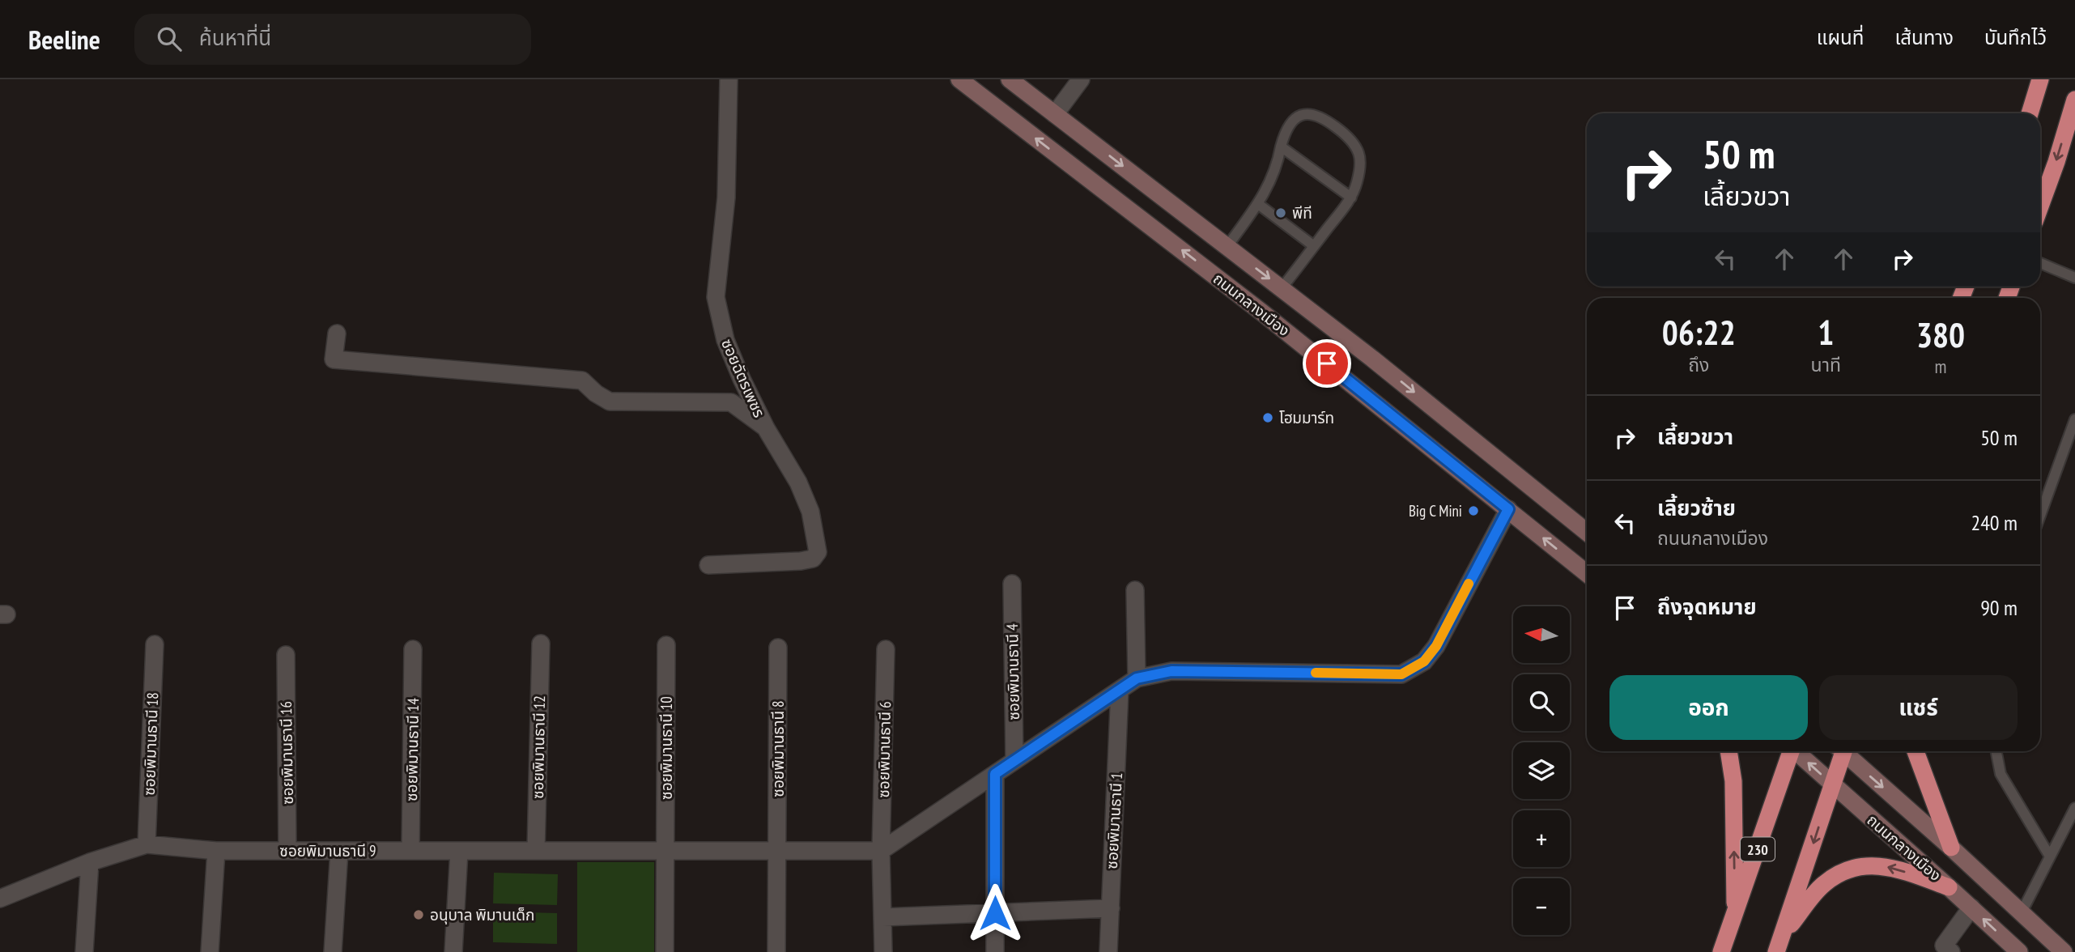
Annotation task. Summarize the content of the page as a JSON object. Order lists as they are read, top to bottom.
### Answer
{
  "streets": {
    "highway": ["230"],
    "main road": ["ถนนกลางเมือง"],
    "street": [
      "ซอยฉัตรเพชร",
      "ซอยพิมานธานี 4",
      "ซอยพิมานธานี 18",
      "ซอยพิมานธานี 12",
      "ซอยพิมานธานี 10",
      "ซอยพิมานธานี 8",
      "ซอยพิมานธานี 14",
      "ซอยพิมานธานี 6",
      "ซอยพิมานธานี 16",
      "ซอยพิมานธานี 1",
      "ซอยพิมานธานี 9"
    ]
  },
  "crossings": [
    ["ซอยพิมานธานี 18", "ซอยพิมานธานี 9"],
    ["ซอยพิมานธานี 12", "ซอยพิมานธานี 9"],
    ["ซอยพิมานธานี 10", "ซอยพิมานธานี 9"],
    ["ซอยพิมานธานี 8", "ซอยพิมานธานี 9"],
    ["ซอยพิมานธานี 14", "ซอยพิมานธานี 9"],
    ["ซอยพิมานธานี 6", "ซอยพิมานธานี 9"],
    ["ซอยพิมานธานี 16", "ซอยพิมานธานี 9"]
  ],
  "places": [
    "พีที",
    "โฮมมาร์ท",
    "Big C Mini",
    "อนุบาล พิมานเด็ก"
  ],
  "north": "left",
  "page": {
    "header": "Beeline",
    "search": "ค้นหาที่นี่",
    "nav": ["แผนที่", "เส้นทาง", "บันทึกไว้"],
    "turn": ["50 m", "เลี้ยวขวา"],
    "eta": [
      "06:22",
      "ถึง",
      "1",
      "นาที",
      "380",
      "m"
    ],
    "list": [
      {
        "name": "เลี้ยวขวา",
        "value": "50 m"
      },
      {
        "name": "เลี้ยวซ้าย",
        "note": "ถนนกลางเมือง",
        "value": "240 m"
      },
      {
        "name": "ถึงจุดหมาย",
        "value": "90 m"
      }
    ],
    "map_buttons": ["+", "−"],
    "buttons": ["ออก", "แชร์"]
  }
}
